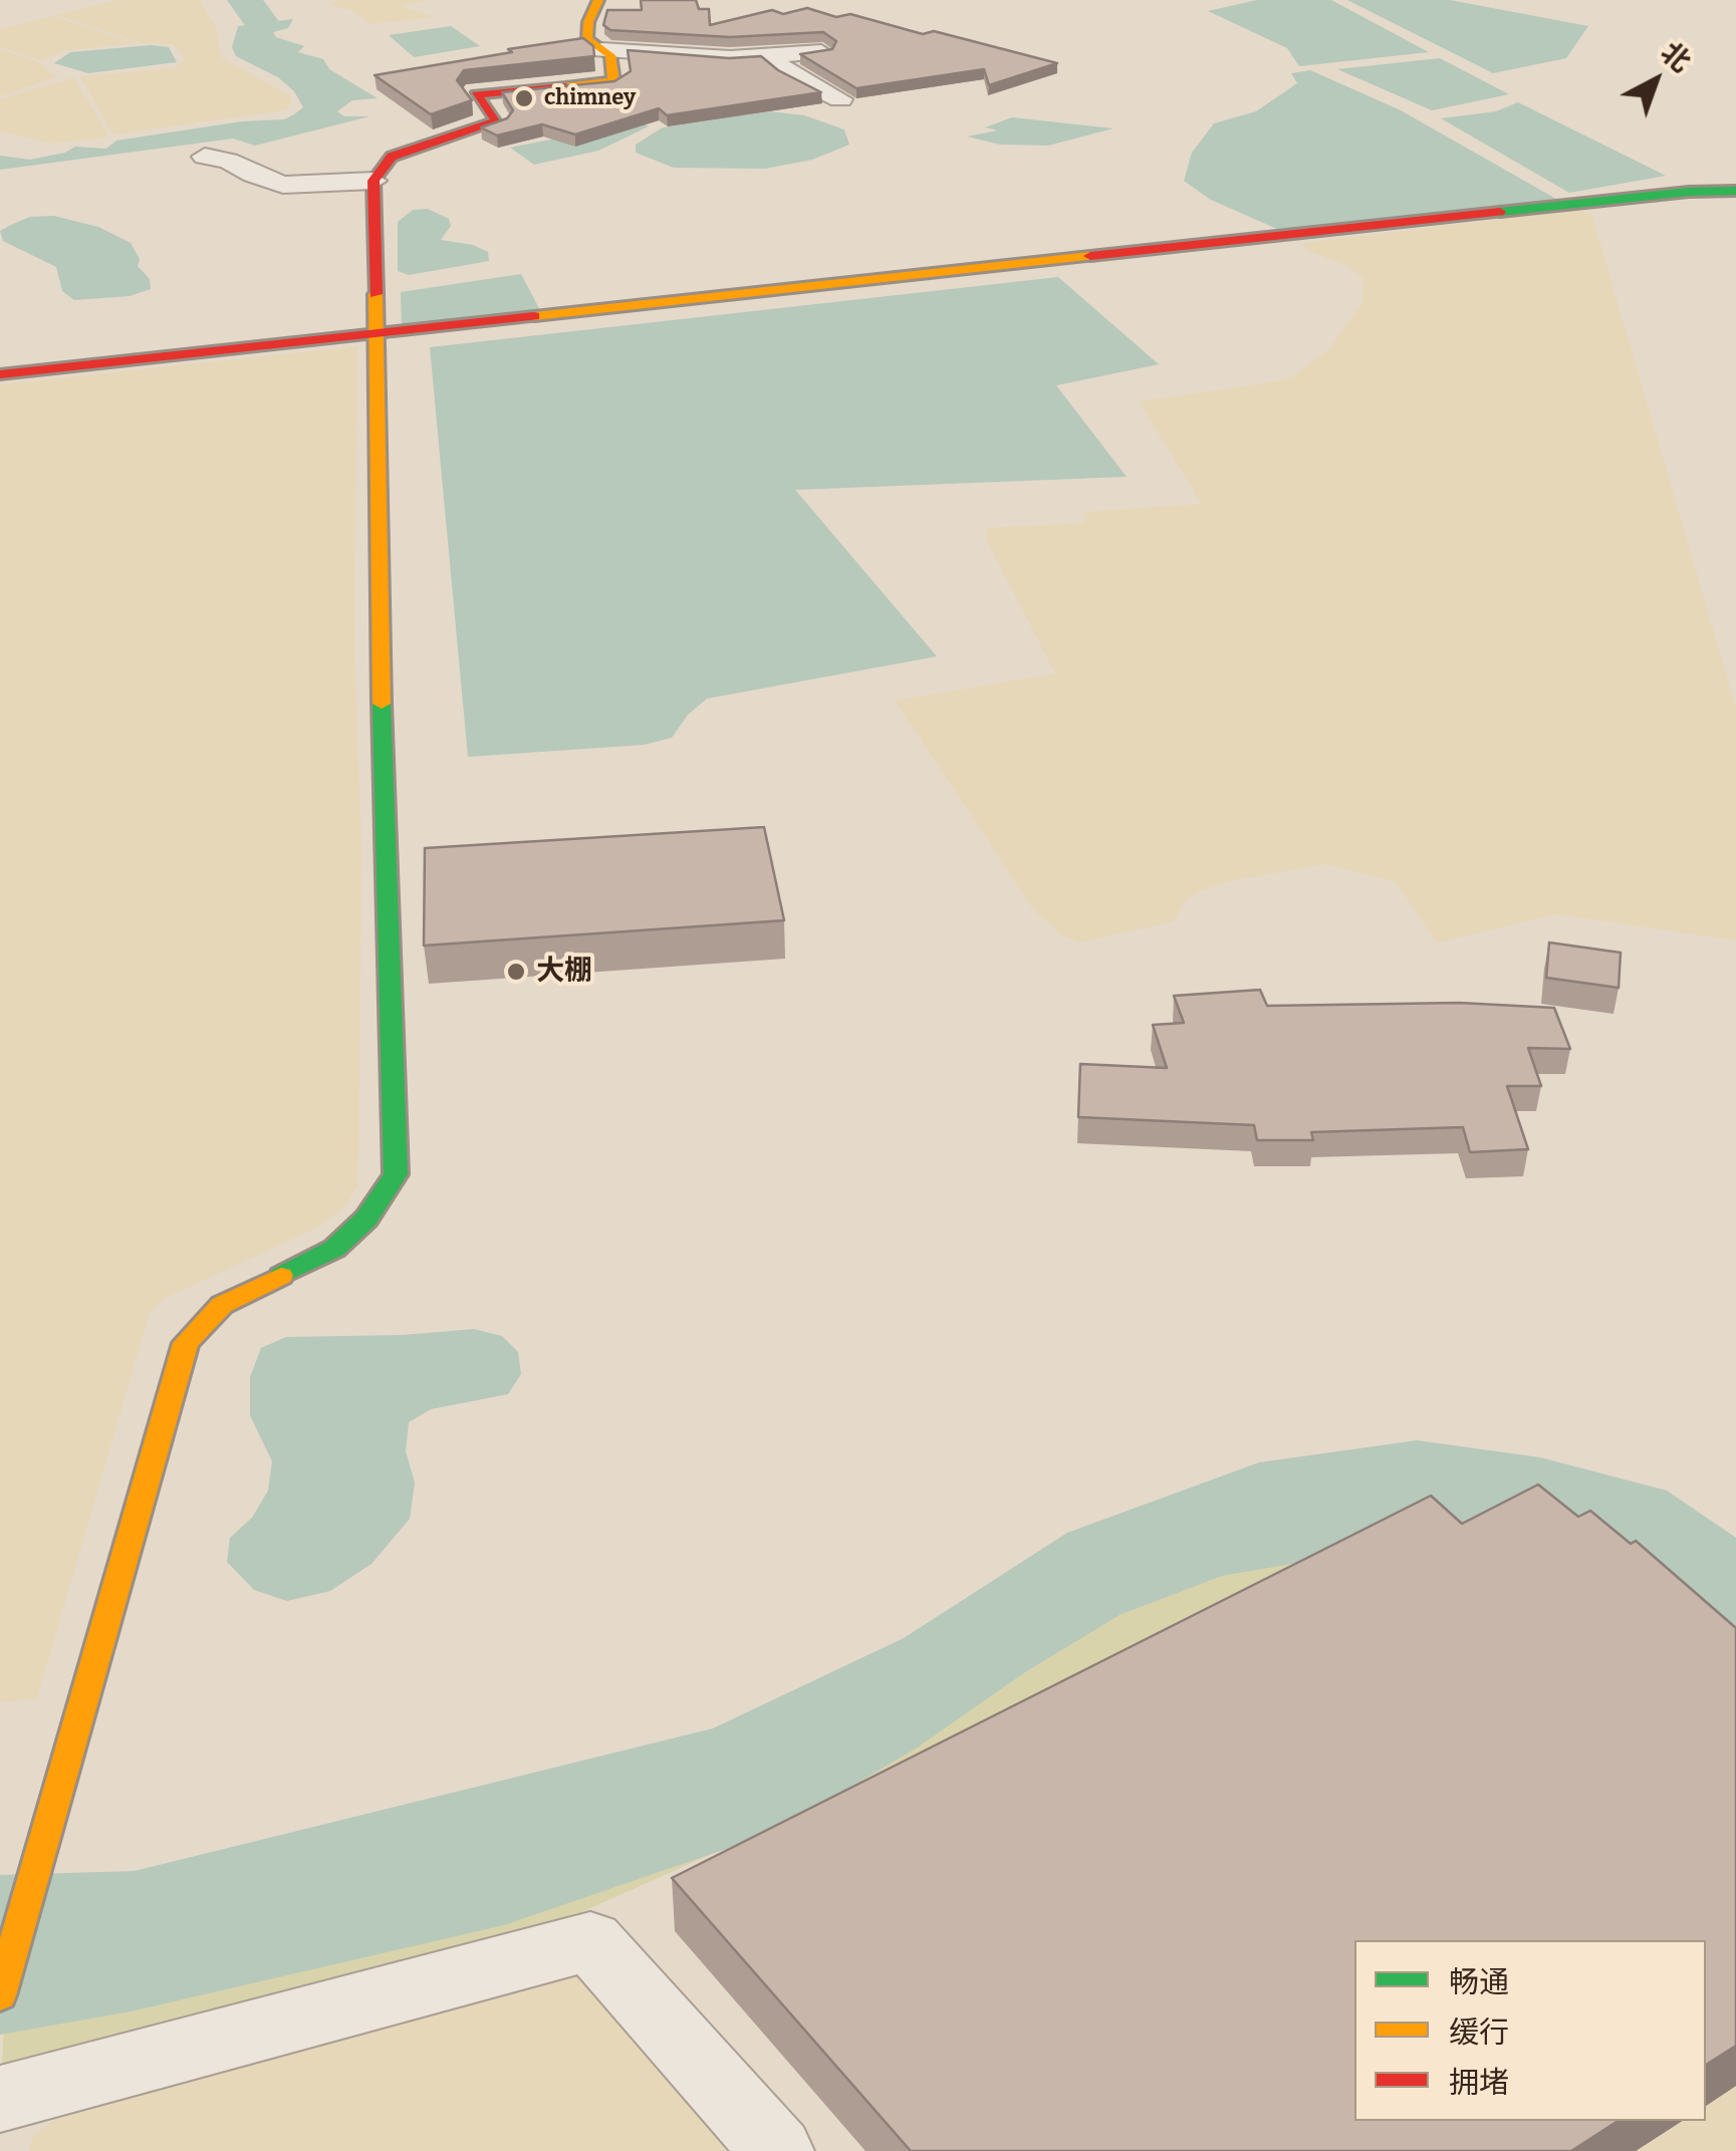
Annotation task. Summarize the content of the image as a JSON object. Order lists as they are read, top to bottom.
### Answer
{
  "places": ["chimney", "大棚"],
  "legend": ["畅通", "缓行", "拥堵"],
  "north": "top right"
}
